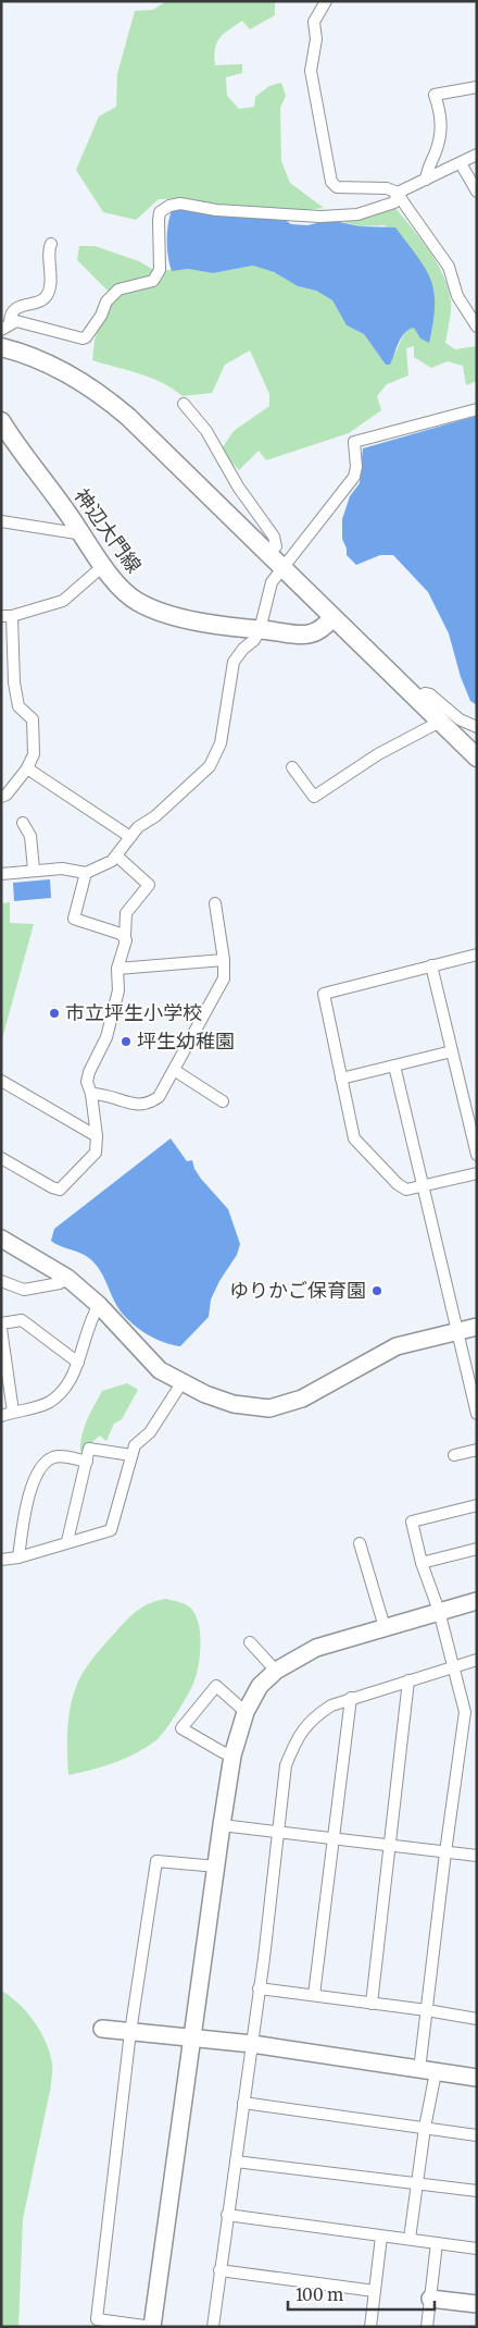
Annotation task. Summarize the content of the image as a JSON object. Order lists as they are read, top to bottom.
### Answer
{
  "streets": {
    "main road": ["神辺大門線"]
  },
  "places": ["市立坪生小学校", "坪生幼稚園", "ゆりかご保育園"],
  "scale_bar": "100 m"
}
